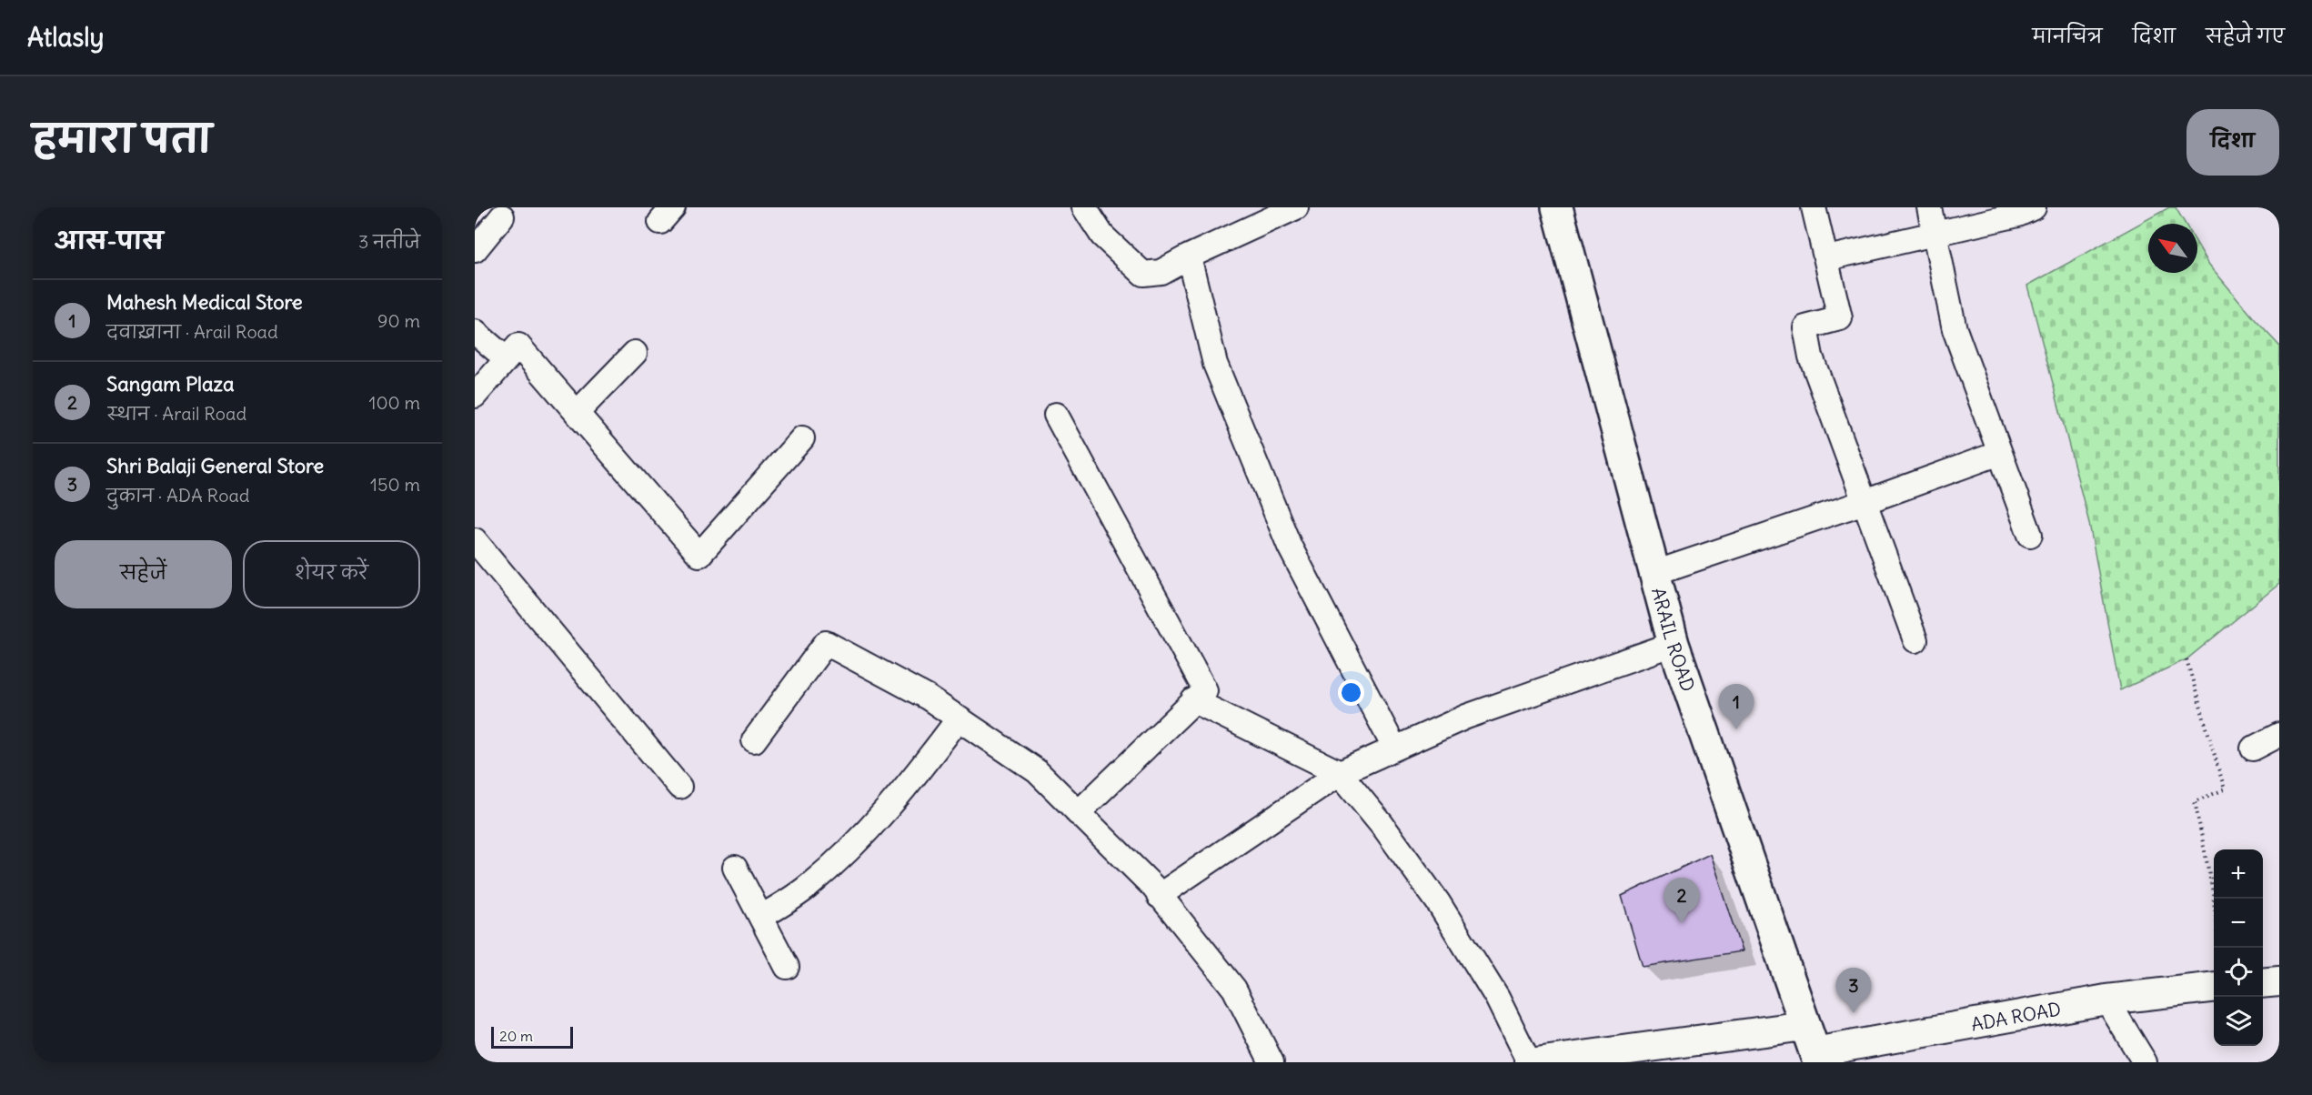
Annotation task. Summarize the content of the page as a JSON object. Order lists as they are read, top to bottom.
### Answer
{
  "streets": {
    "main road": ["ARAIL ROAD"],
    "street": ["ADA ROAD"]
  },
  "crossings": [
    ["ARAIL ROAD", "ADA ROAD"]
  ],
  "scale_bar": "20 m",
  "north": "top left",
  "page": {
    "header": "Atlasly",
    "nav": ["मानचित्र", "दिशा", "सहेजे गए"],
    "title": "हमारा पता",
    "buttons": [
      "दिशा",
      ["सहेजें", "शेयर करें"]
    ],
    "heading": ["आस-पास", "3 नतीजे"],
    "list": [
      {
        "mark": "1",
        "name": "Mahesh Medical Store",
        "note": "दवाख़ाना · Arail Road",
        "value": "90 m"
      },
      {
        "mark": "2",
        "name": "Sangam Plaza",
        "note": "स्थान · Arail Road",
        "value": "100 m"
      },
      {
        "mark": "3",
        "name": "Shri Balaji General Store",
        "note": "दुकान · ADA Road",
        "value": "150 m"
      }
    ],
    "pins": ["1", "2", "3"],
    "map_buttons": ["+", "−"],
    "scale": "20 m"
  }
}
